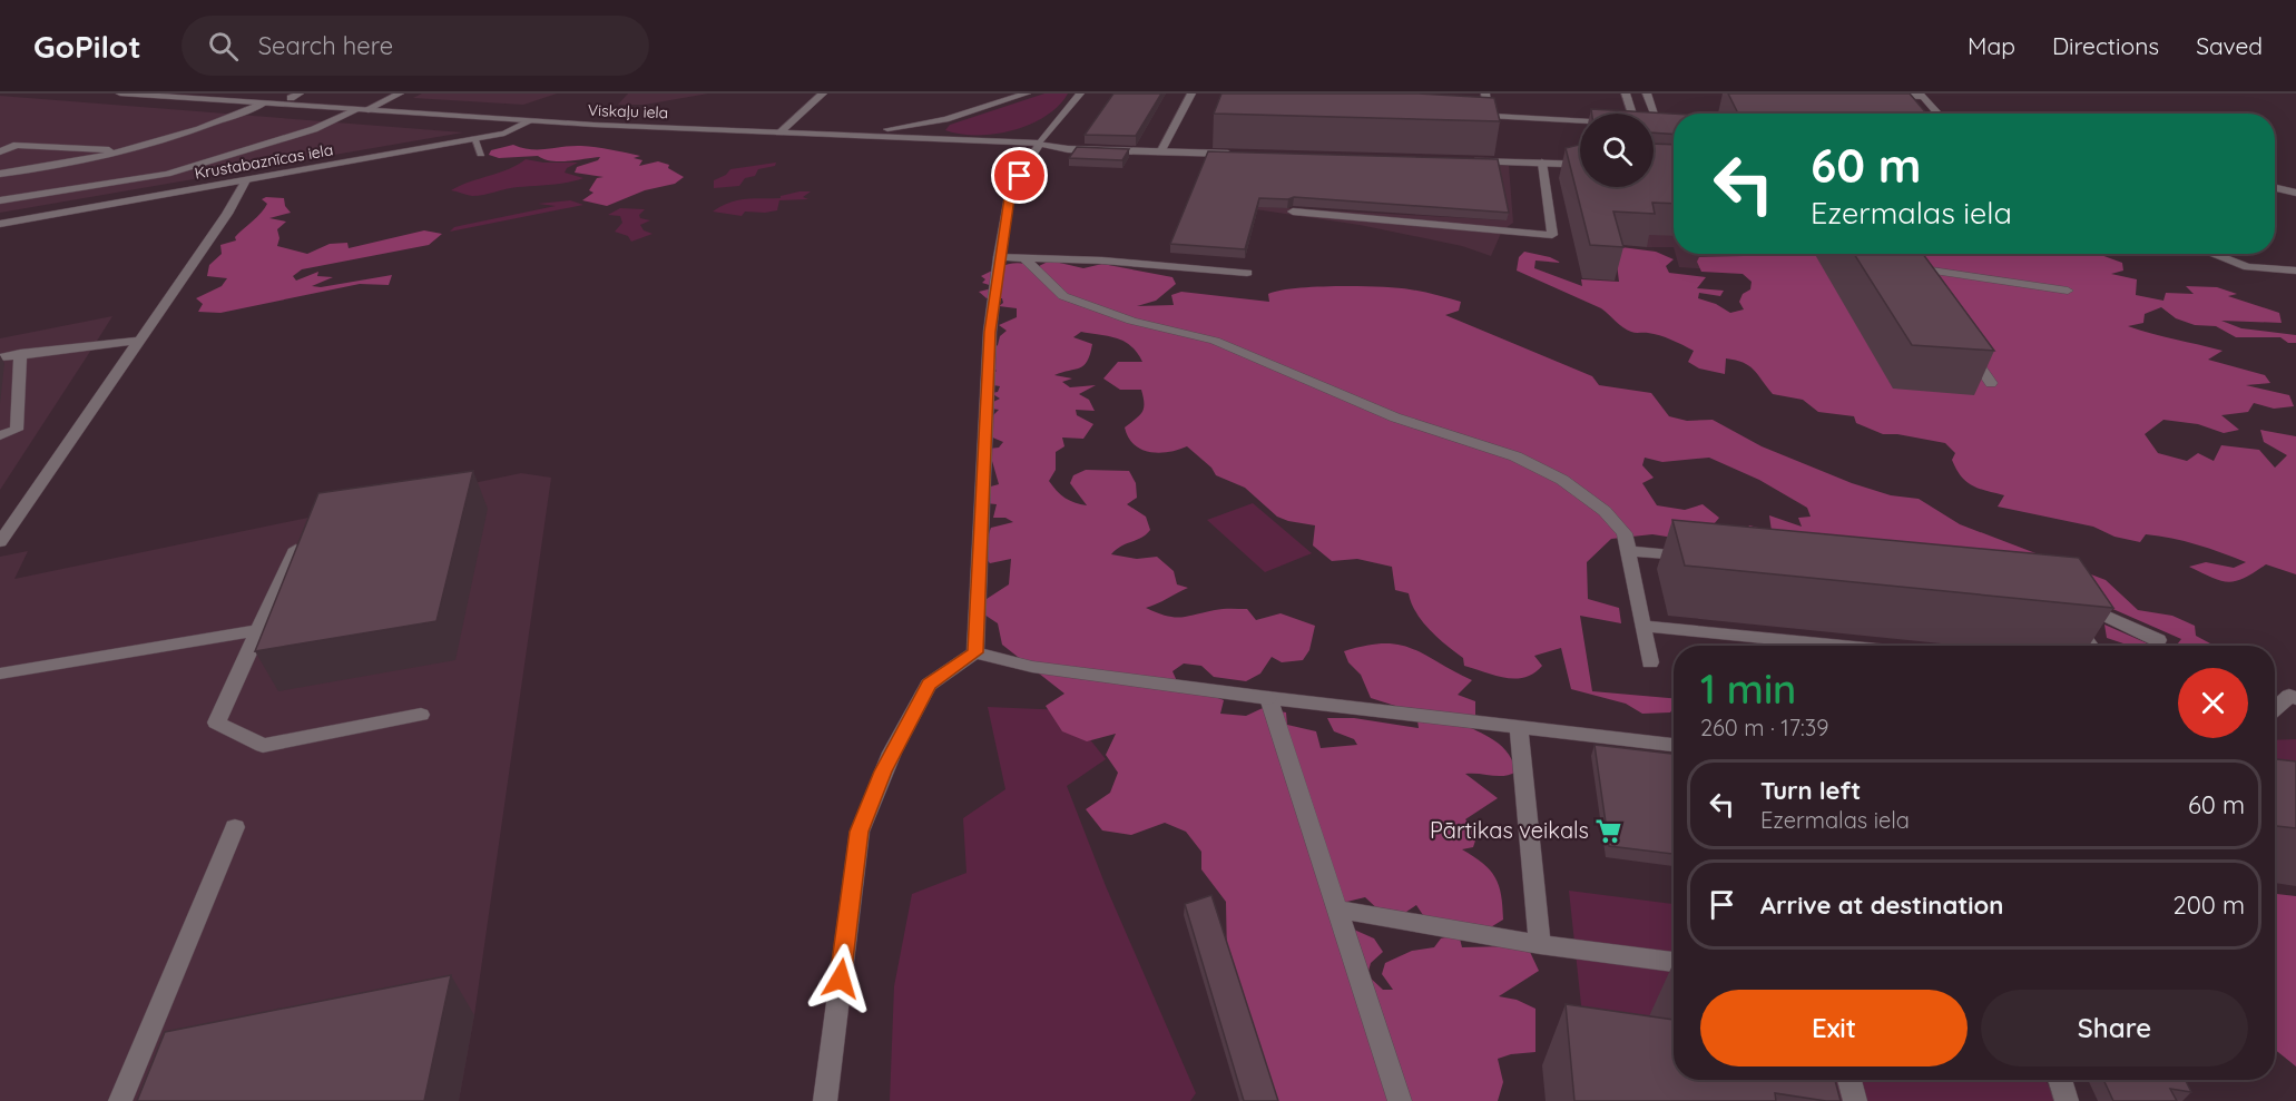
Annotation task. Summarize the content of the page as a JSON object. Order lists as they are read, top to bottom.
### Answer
{
  "streets": {
    "street": ["Viskaļu iela", "Krustabaznīcas iela"]
  },
  "crossings": [
    ["Viskaļu iela", "Krustabaznīcas iela"]
  ],
  "places": {
    "supermarket": ["Pārtikas veikals"]
  },
  "page": {
    "header": "GoPilot",
    "search": "Search here",
    "nav": ["Map", "Directions", "Saved"],
    "turn": ["60 m", "Ezermalas iela"],
    "heading": ["1 min", "260 m · 17:39"],
    "list": [
      {
        "name": "Turn left",
        "note": "Ezermalas iela",
        "value": "60 m"
      },
      {
        "name": "Arrive at destination",
        "value": "200 m"
      }
    ],
    "buttons": ["Exit", "Share"]
  }
}
